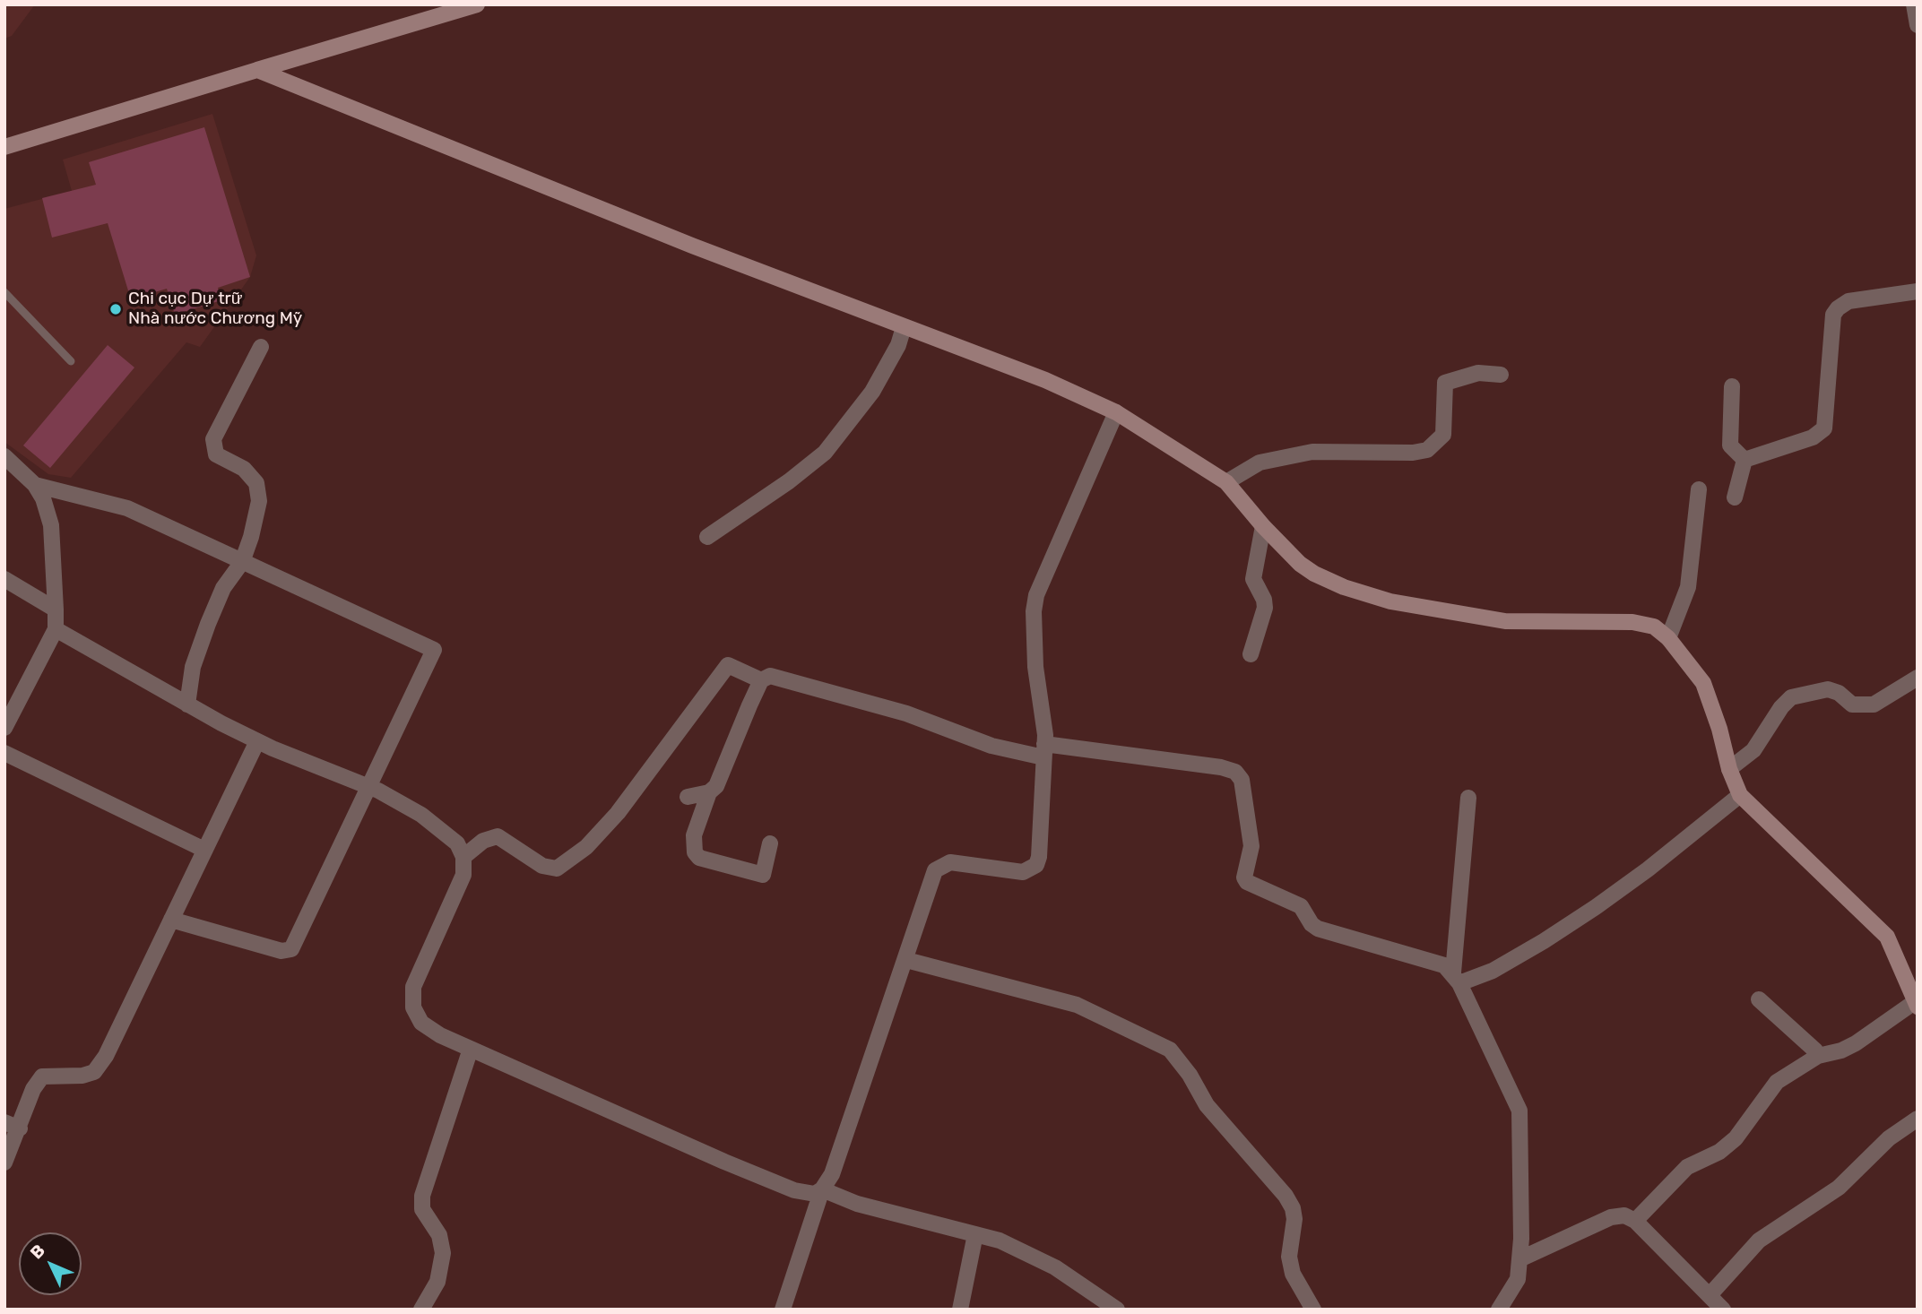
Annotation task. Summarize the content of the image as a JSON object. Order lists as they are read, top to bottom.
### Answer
{
  "places": ["Chi cục Dự trữ Nhà nước Chương Mỹ"],
  "north": "top left"
}
